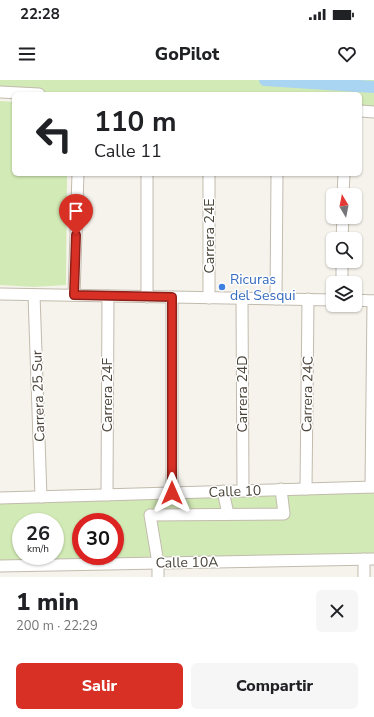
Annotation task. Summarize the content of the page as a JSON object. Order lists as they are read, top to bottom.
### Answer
{
  "streets": {
    "street": [
      "Carrera 24E",
      "Carrera 24D",
      "Carrera 24C",
      "Carrera 24F",
      "Carrera 25 Sur",
      "Calle 10",
      "Calle 10A"
    ]
  },
  "crossings": [
    ["Carrera 24D", "Calle 10"],
    ["Carrera 24C", "Calle 10"],
    ["Carrera 24F", "Calle 10"],
    ["Carrera 25 Sur", "Calle 10"]
  ],
  "places": ["Ricuras del Sesqui"],
  "north": "top",
  "page": {
    "status": "22:28",
    "header": "GoPilot",
    "turn": ["110 m", "Calle 11"],
    "speed": "26 km/h",
    "limit": "30",
    "heading": ["1 min", "200 m · 22:29"],
    "buttons": ["Salir", "Compartir"]
  }
}
